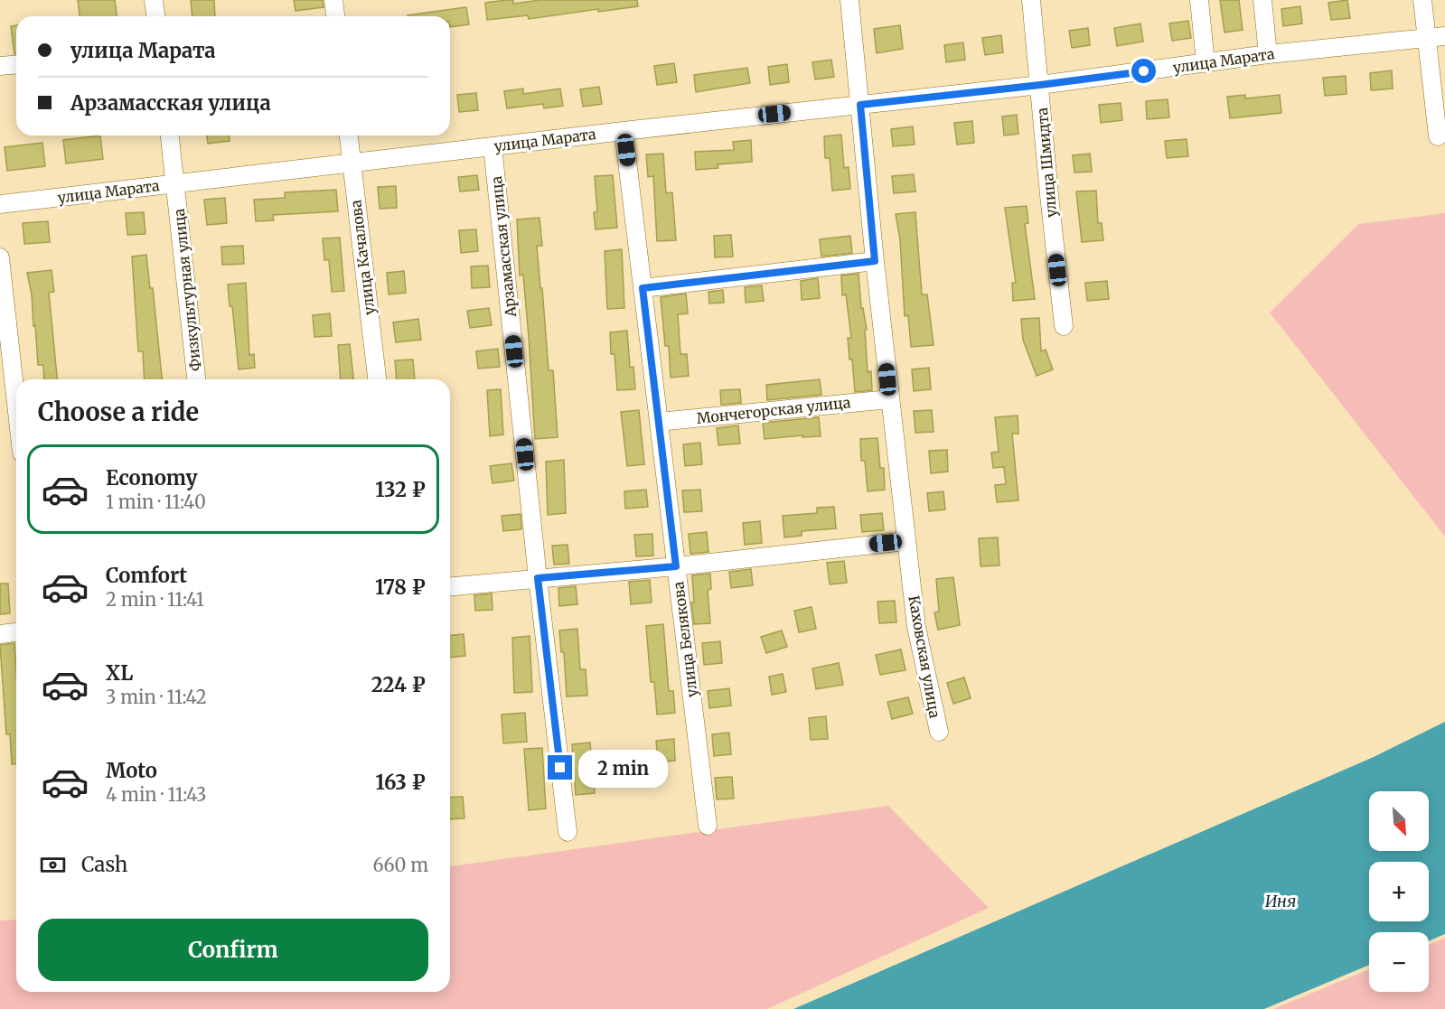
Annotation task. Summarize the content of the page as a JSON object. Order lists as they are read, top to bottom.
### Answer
{
  "streets": {
    "street": [
      "улица Марата",
      "улица Шмидта",
      "Арзамасская улица",
      "улица Качалова",
      "Физкультурная улица",
      "Мончегорская улица",
      "улица Белякова",
      "Каховская улица"
    ]
  },
  "crossings": [
    ["улица Марата", "улица Шмидта"],
    ["улица Марата", "Арзамасская улица"],
    ["улица Марата", "улица Качалова"],
    ["улица Марата", "Физкультурная улица"],
    ["улица Марата", "улица Белякова"],
    ["улица Марата", "Каховская улица"],
    ["Мончегорская улица", "улица Белякова"],
    ["Мончегорская улица", "Каховская улица"]
  ],
  "water": ["Иня"],
  "north": "bottom right",
  "page": {
    "banner": ["улица Марата", "Арзамасская улица"],
    "heading": "Choose a ride",
    "list": [
      {
        "name": "Economy",
        "note": "1 min · 11:40",
        "value": "132 ₽"
      },
      {
        "name": "Comfort",
        "note": "2 min · 11:41",
        "value": "178 ₽"
      },
      {
        "name": "XL",
        "note": "3 min · 11:42",
        "value": "224 ₽"
      },
      {
        "name": "Moto",
        "note": "4 min · 11:43",
        "value": "163 ₽"
      }
    ],
    "bubble": "2 min",
    "map_buttons": ["+", "−"],
    "pay": ["Cash", "660 m"],
    "buttons": "Confirm"
  }
}
